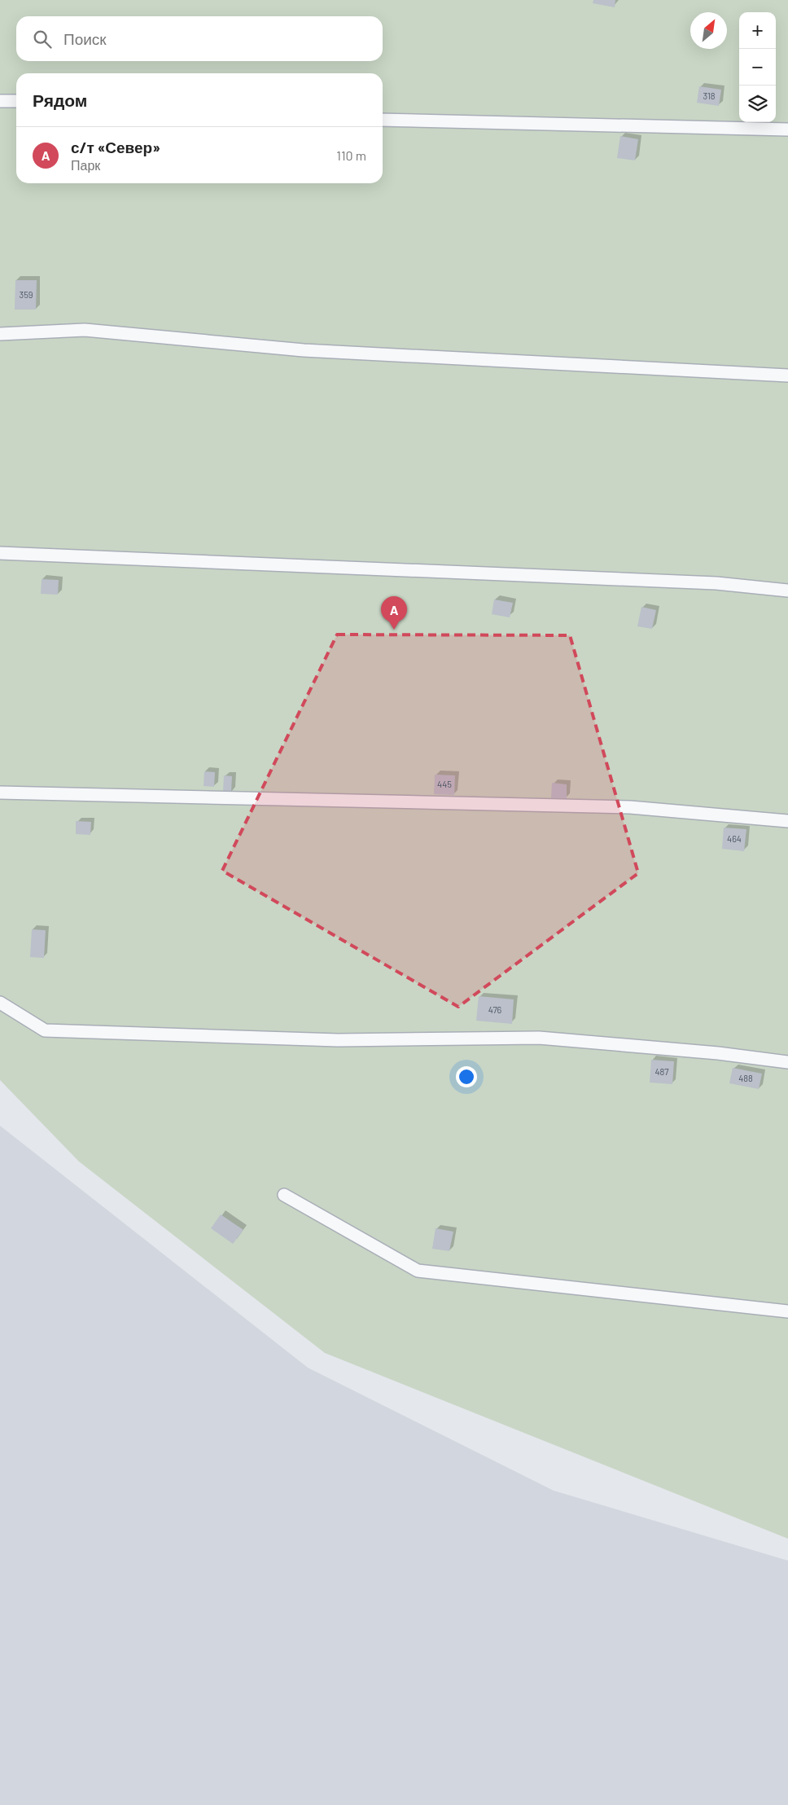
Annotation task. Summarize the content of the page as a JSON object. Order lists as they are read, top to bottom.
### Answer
{
  "house_numbers": [
    "318",
    "359",
    "445",
    "464",
    "476",
    "487",
    "488"
  ],
  "north": "top right",
  "page": {
    "map_buttons": ["+", "−"],
    "search": "Поиск",
    "heading": "Рядом",
    "list": [
      {
        "mark": "A",
        "name": "с/т «Север»",
        "note": "Парк",
        "value": "110 m"
      }
    ],
    "pins": "A"
  }
}
